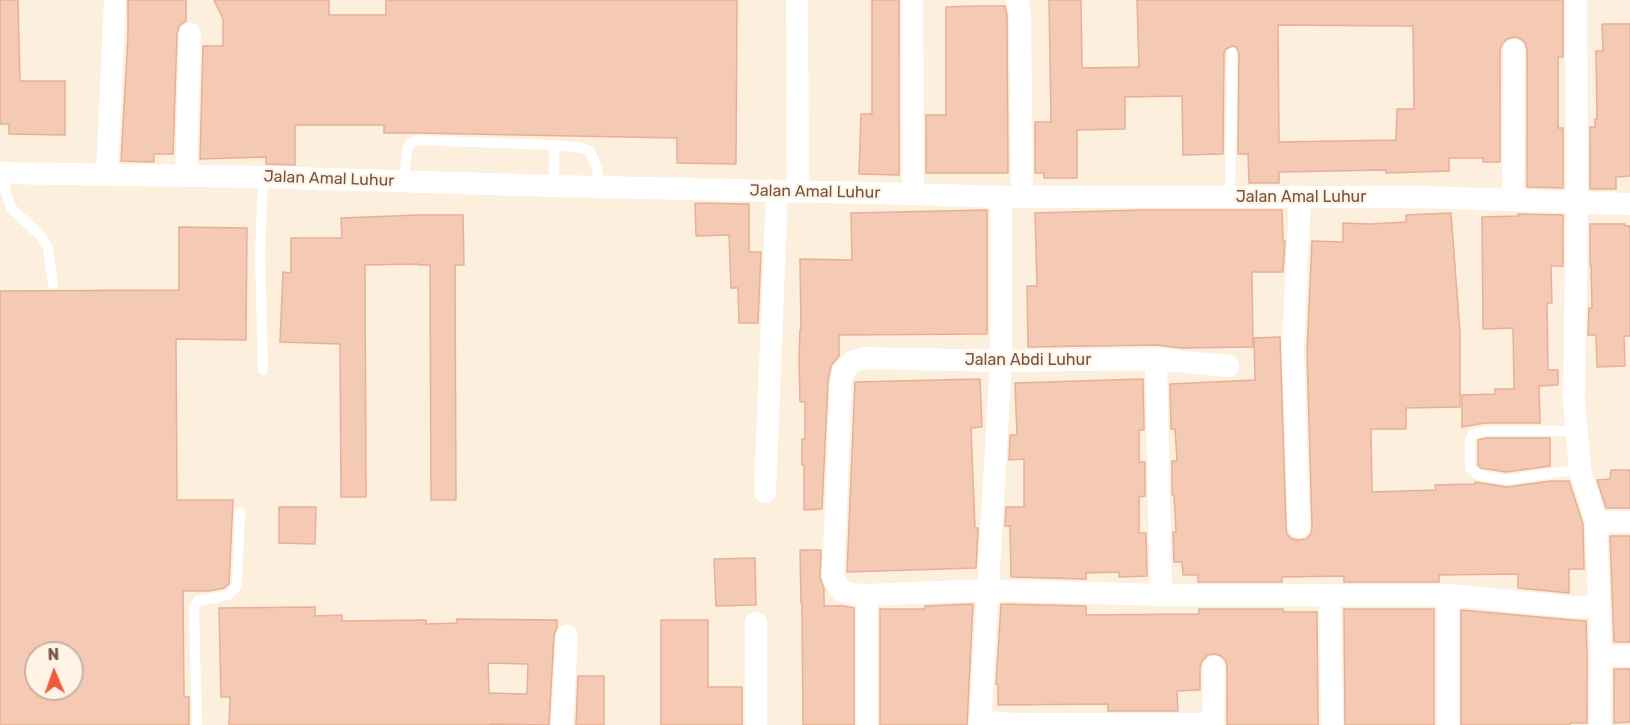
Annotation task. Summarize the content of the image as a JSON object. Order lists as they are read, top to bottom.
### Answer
{
  "streets": {
    "street": ["Jalan Amal Luhur", "Jalan Abdi Luhur"]
  },
  "north": "top"
}
